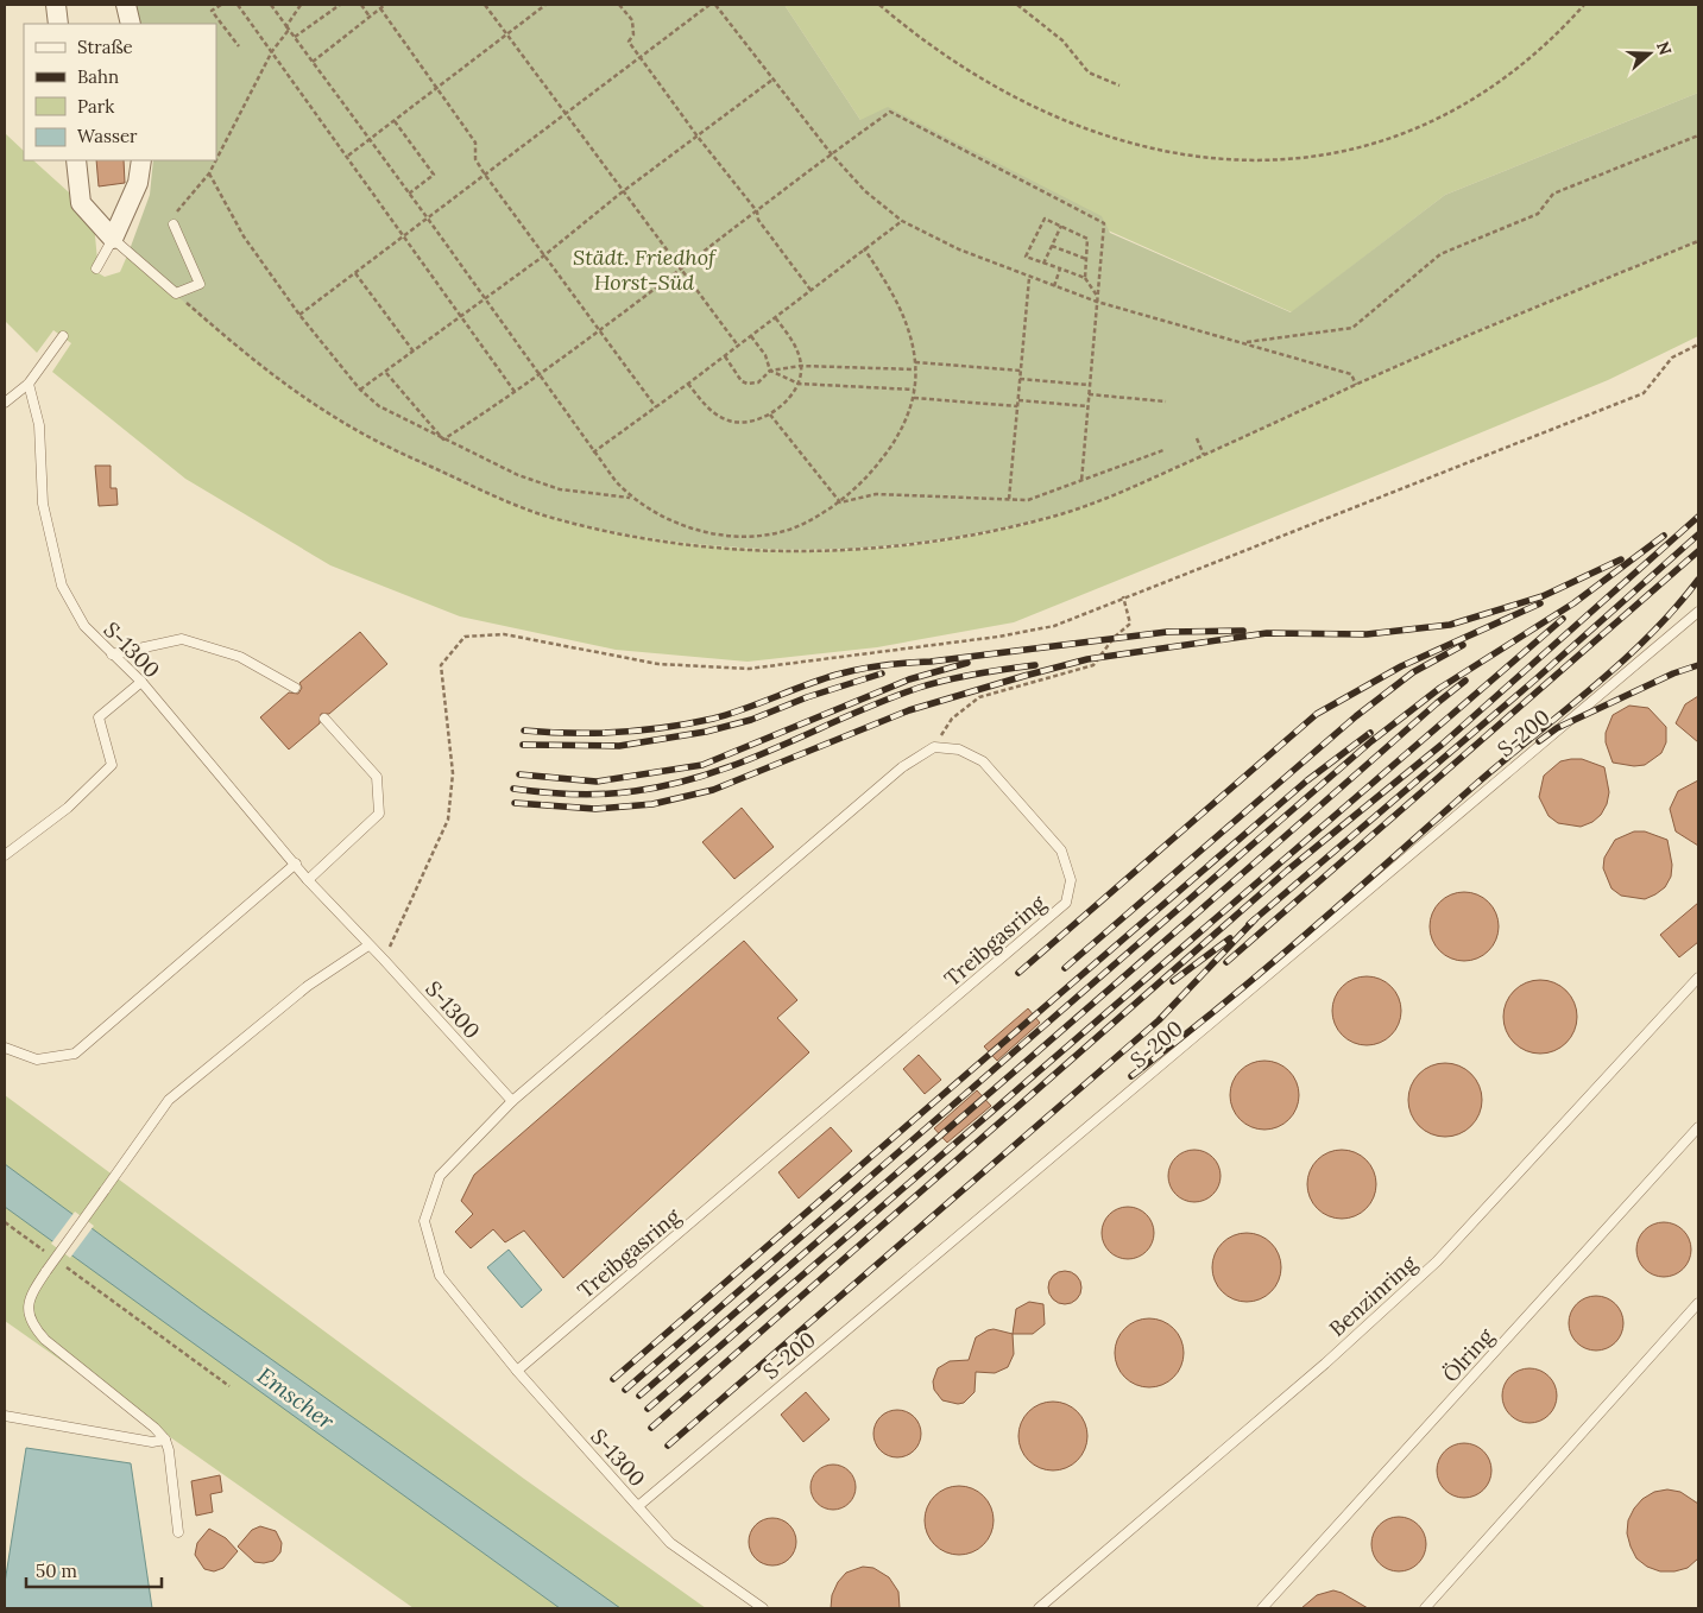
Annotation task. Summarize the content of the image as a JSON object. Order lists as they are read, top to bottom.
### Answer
{
  "streets": {
    "lane": [
      "S-1300",
      "S-200",
      "Treibgasring",
      "Benzinring",
      "Ölring"
    ]
  },
  "crossings": [
    ["S-1300", "S-200"],
    ["S-1300", "Treibgasring"]
  ],
  "water": ["Emscher"],
  "parks": ["Städt. Friedhof Horst-Süd"],
  "legend": [
    "Straße",
    "Bahn",
    "Park",
    "Wasser"
  ],
  "scale_bar": "50 m",
  "north": "right"
}
